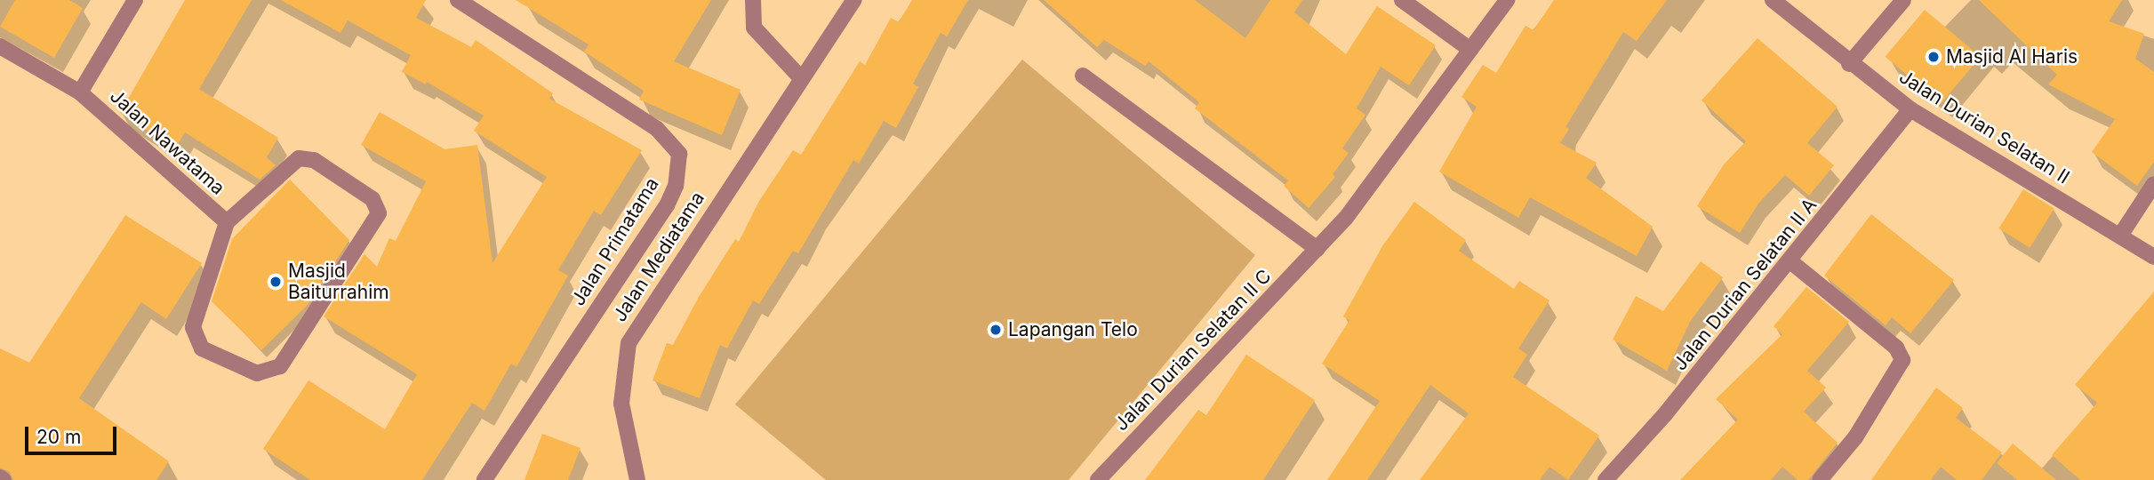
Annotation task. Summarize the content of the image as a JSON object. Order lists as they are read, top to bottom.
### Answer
{
  "streets": {
    "street": [
      "Jalan Durian Selatan II",
      "Jalan Nawatama",
      "Jalan Primatama",
      "Jalan Mediatama",
      "Jalan Durian Selatan II A",
      "Jalan Durian Selatan II C"
    ]
  },
  "crossings": [
    ["Jalan Durian Selatan II", "Jalan Durian Selatan II A"]
  ],
  "places": ["Masjid Al Haris", "Masjid Baiturrahim", "Lapangan Telo"],
  "scale_bar": "20 m"
}
